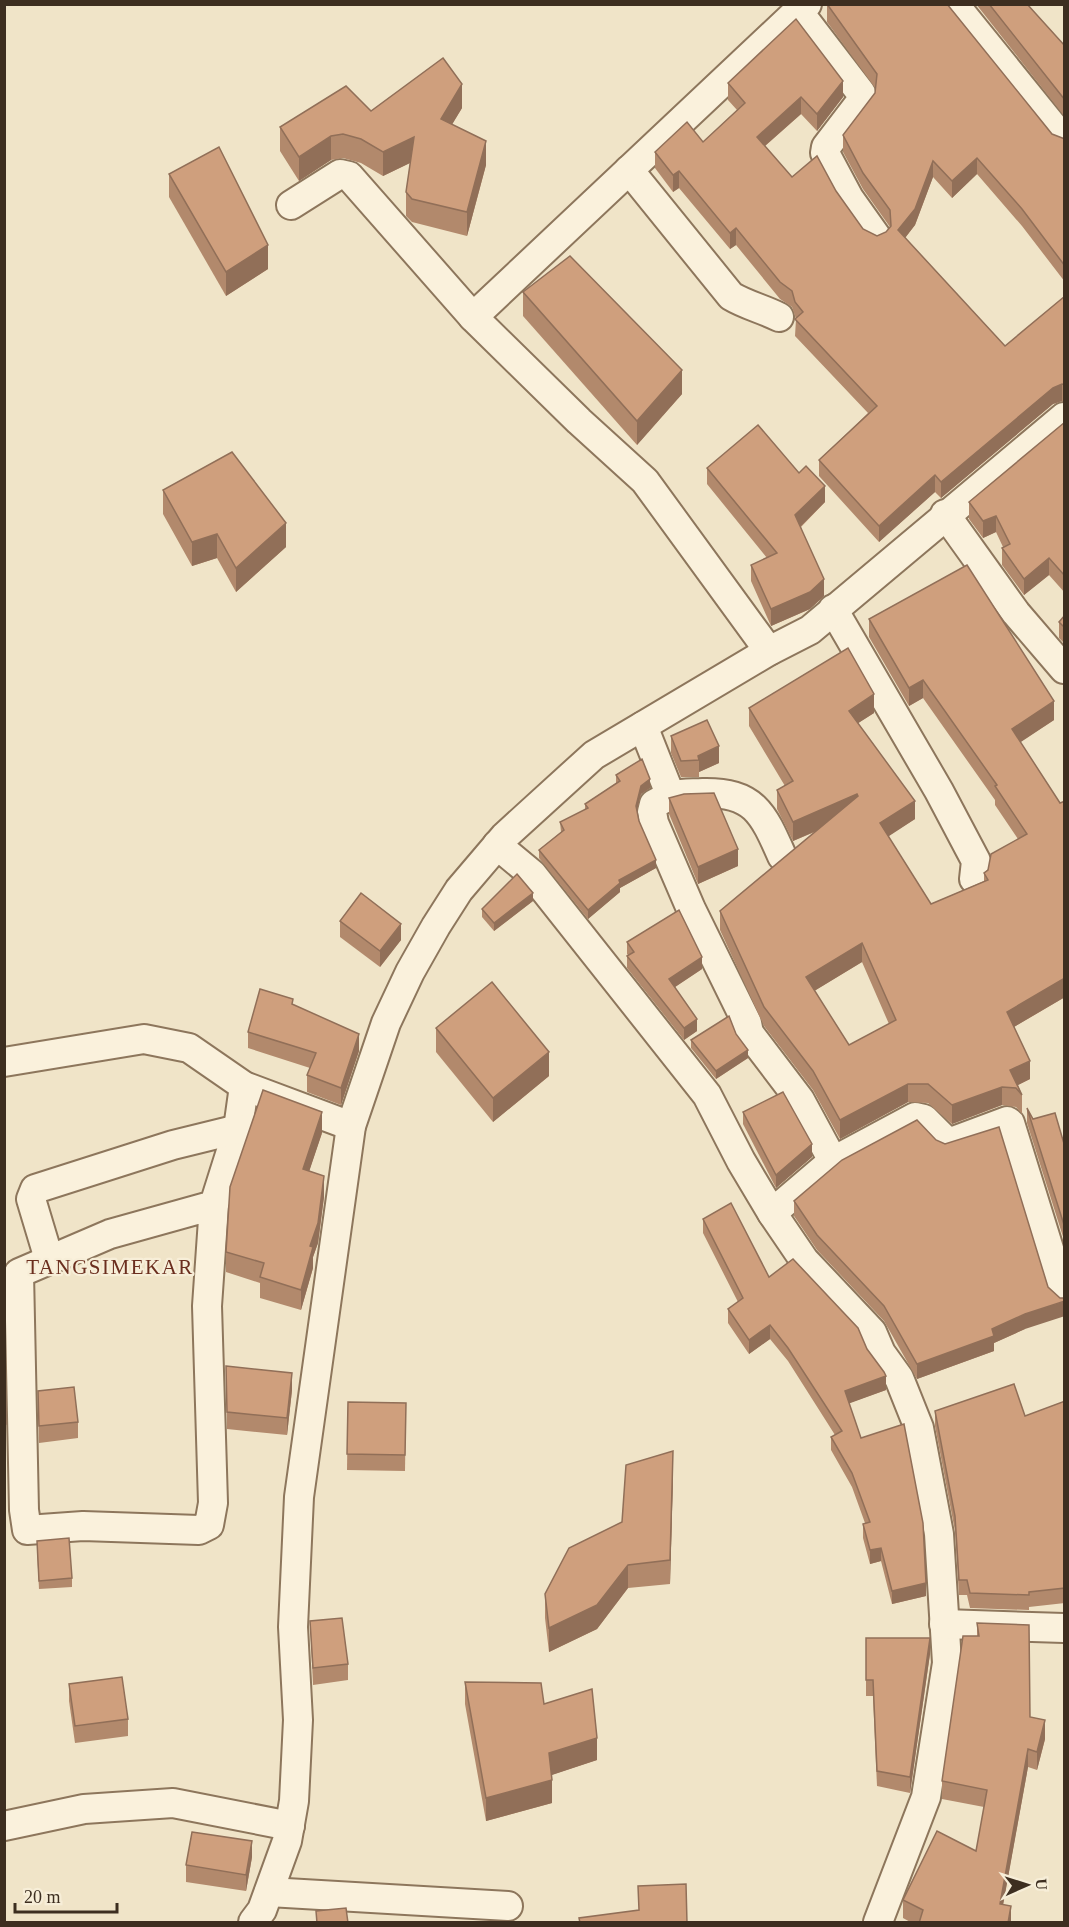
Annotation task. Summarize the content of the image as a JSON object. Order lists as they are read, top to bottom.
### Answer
{
  "districts": ["TANGSIMEKAR"],
  "scale_bar": "20 m",
  "north": "right"
}
